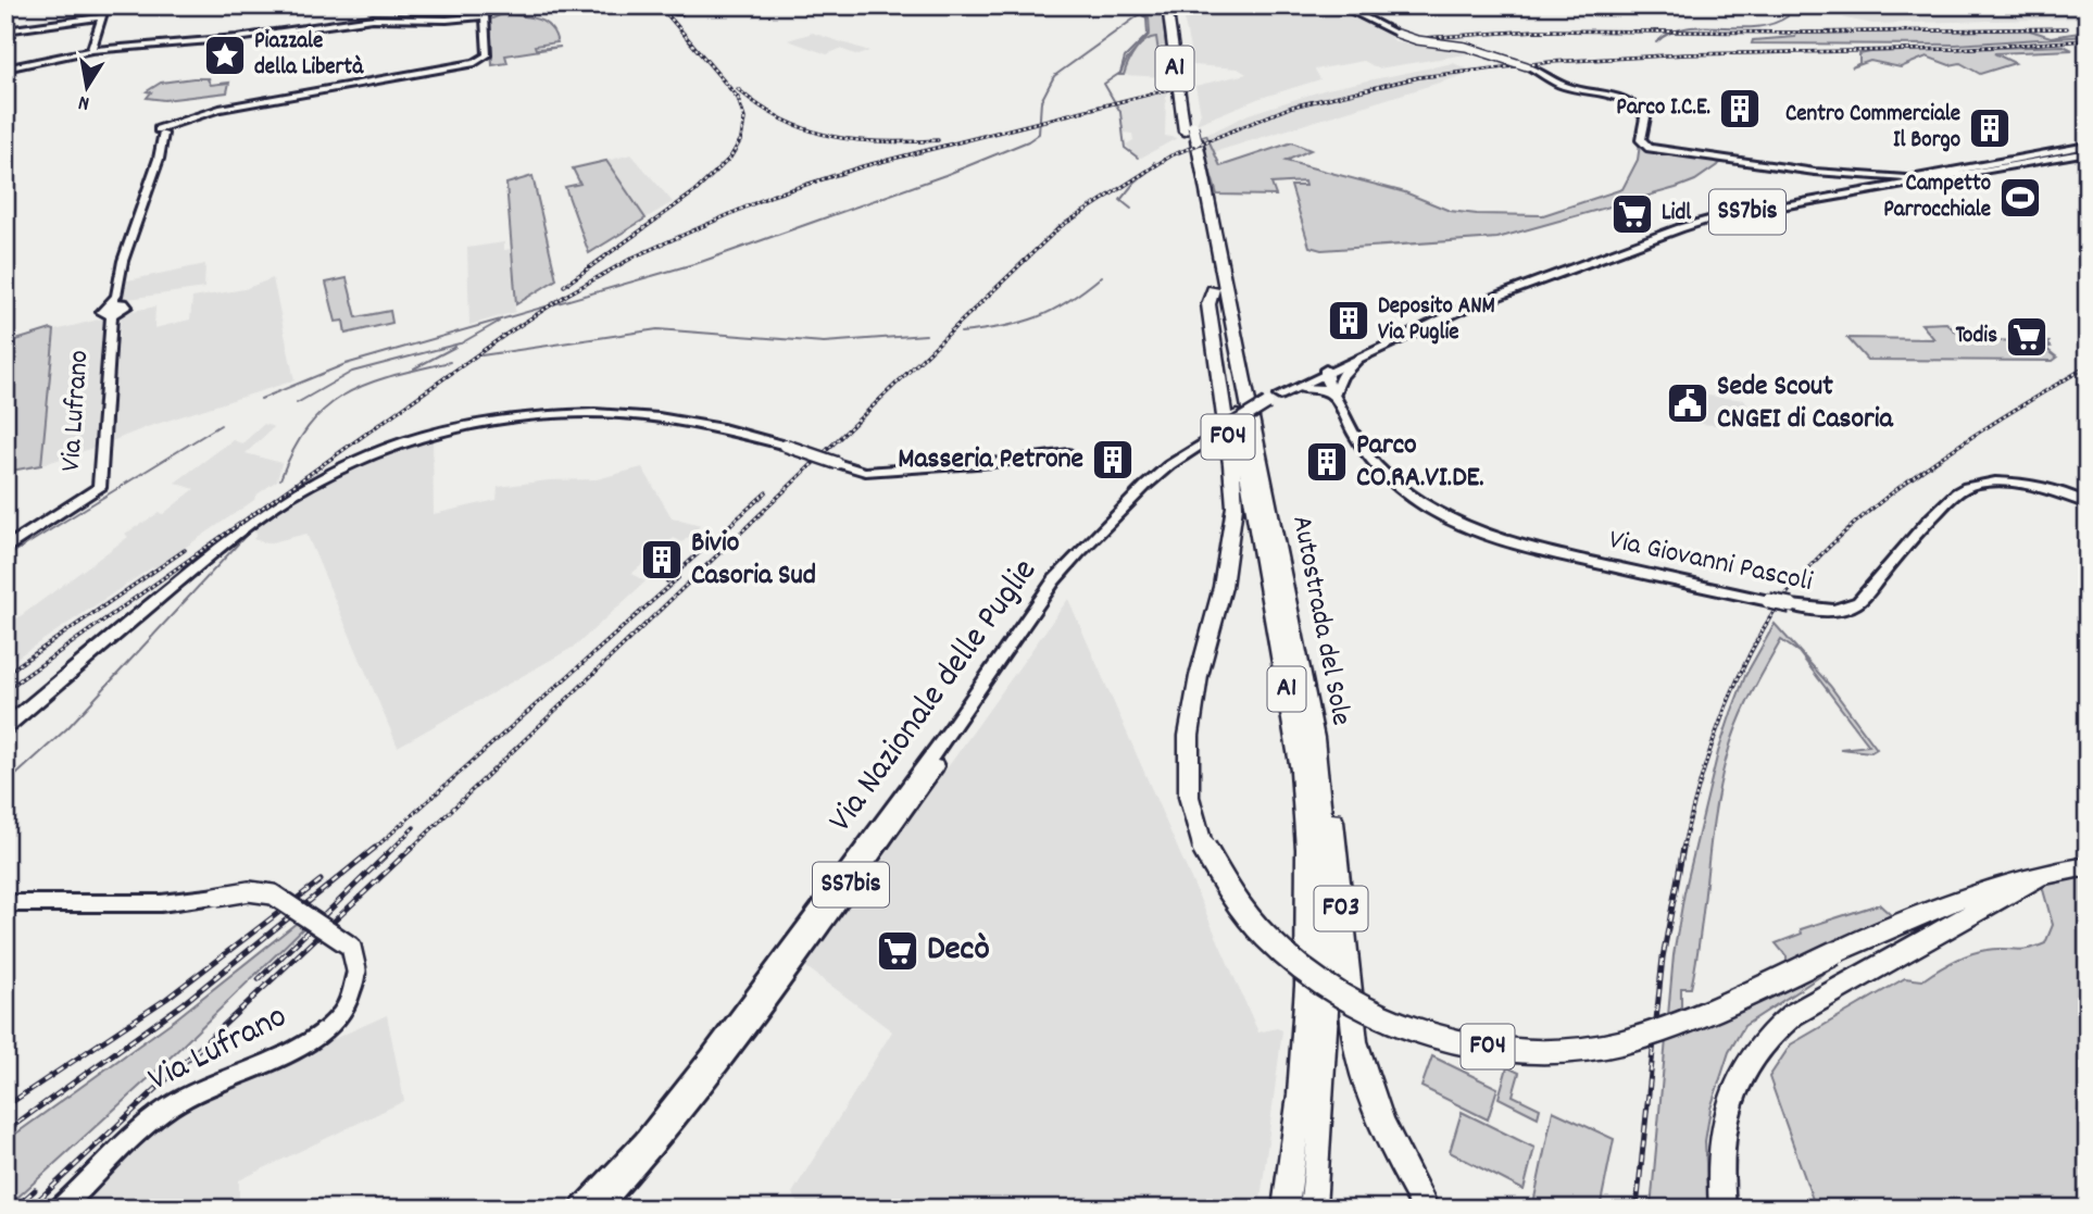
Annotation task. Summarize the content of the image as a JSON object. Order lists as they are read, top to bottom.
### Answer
{
  "streets": {
    "highway": [
      "A1",
      "F04",
      "Autostrada del Sole",
      "F03"
    ],
    "main road": ["SS7bis", "Via Nazionale delle Puglie"],
    "street": ["Via Lufrano", "Via Giovanni Pascoli"]
  },
  "crossings": [
    ["SS7bis", "Via Nazionale delle Puglie"],
    ["F04", "Autostrada del Sole"],
    ["Via Giovanni Pascoli", "Via Nazionale delle Puglie"],
    ["Autostrada del Sole", "F03"]
  ],
  "places": {
    "place": ["Piazzale della Libertà"],
    "building": [
      "Parco I.C.E.",
      "Centro Commerciale Il Borgo",
      "Deposito ANM Via Puglie",
      "Masseria Petrone",
      "Parco CO.RA.VI.DE.",
      "Bivio Casoria Sud"
    ],
    "sports": ["Campetto Parrocchiale"],
    "supermarket": ["Lidl", "Todis", "Decò"],
    "public building": ["Sede Scout CNGEI di Casoria"]
  },
  "north": "bottom"
}
